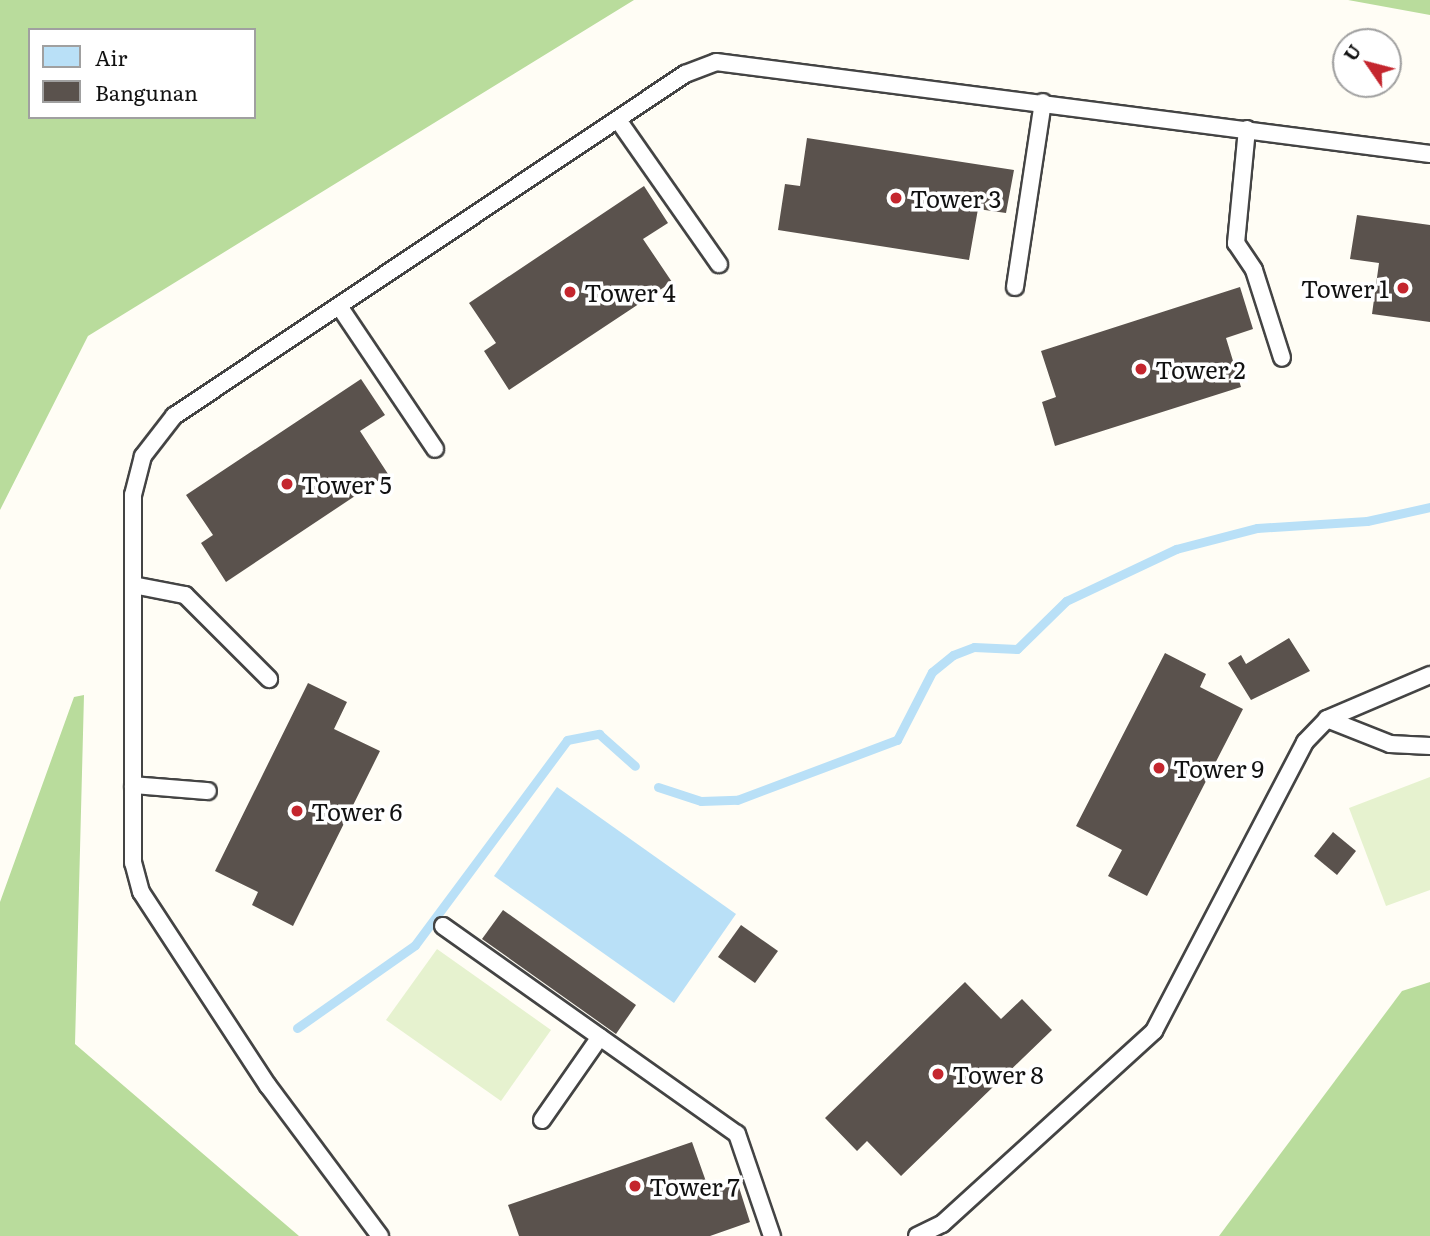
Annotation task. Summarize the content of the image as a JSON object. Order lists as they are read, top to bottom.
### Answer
{
  "places": [
    "Tower 3",
    "Tower 1",
    "Tower 4",
    "Tower 2",
    "Tower 5",
    "Tower 9",
    "Tower 6",
    "Tower 8",
    "Tower 7"
  ],
  "legend": ["Air", "Bangunan"],
  "north": "top left"
}
